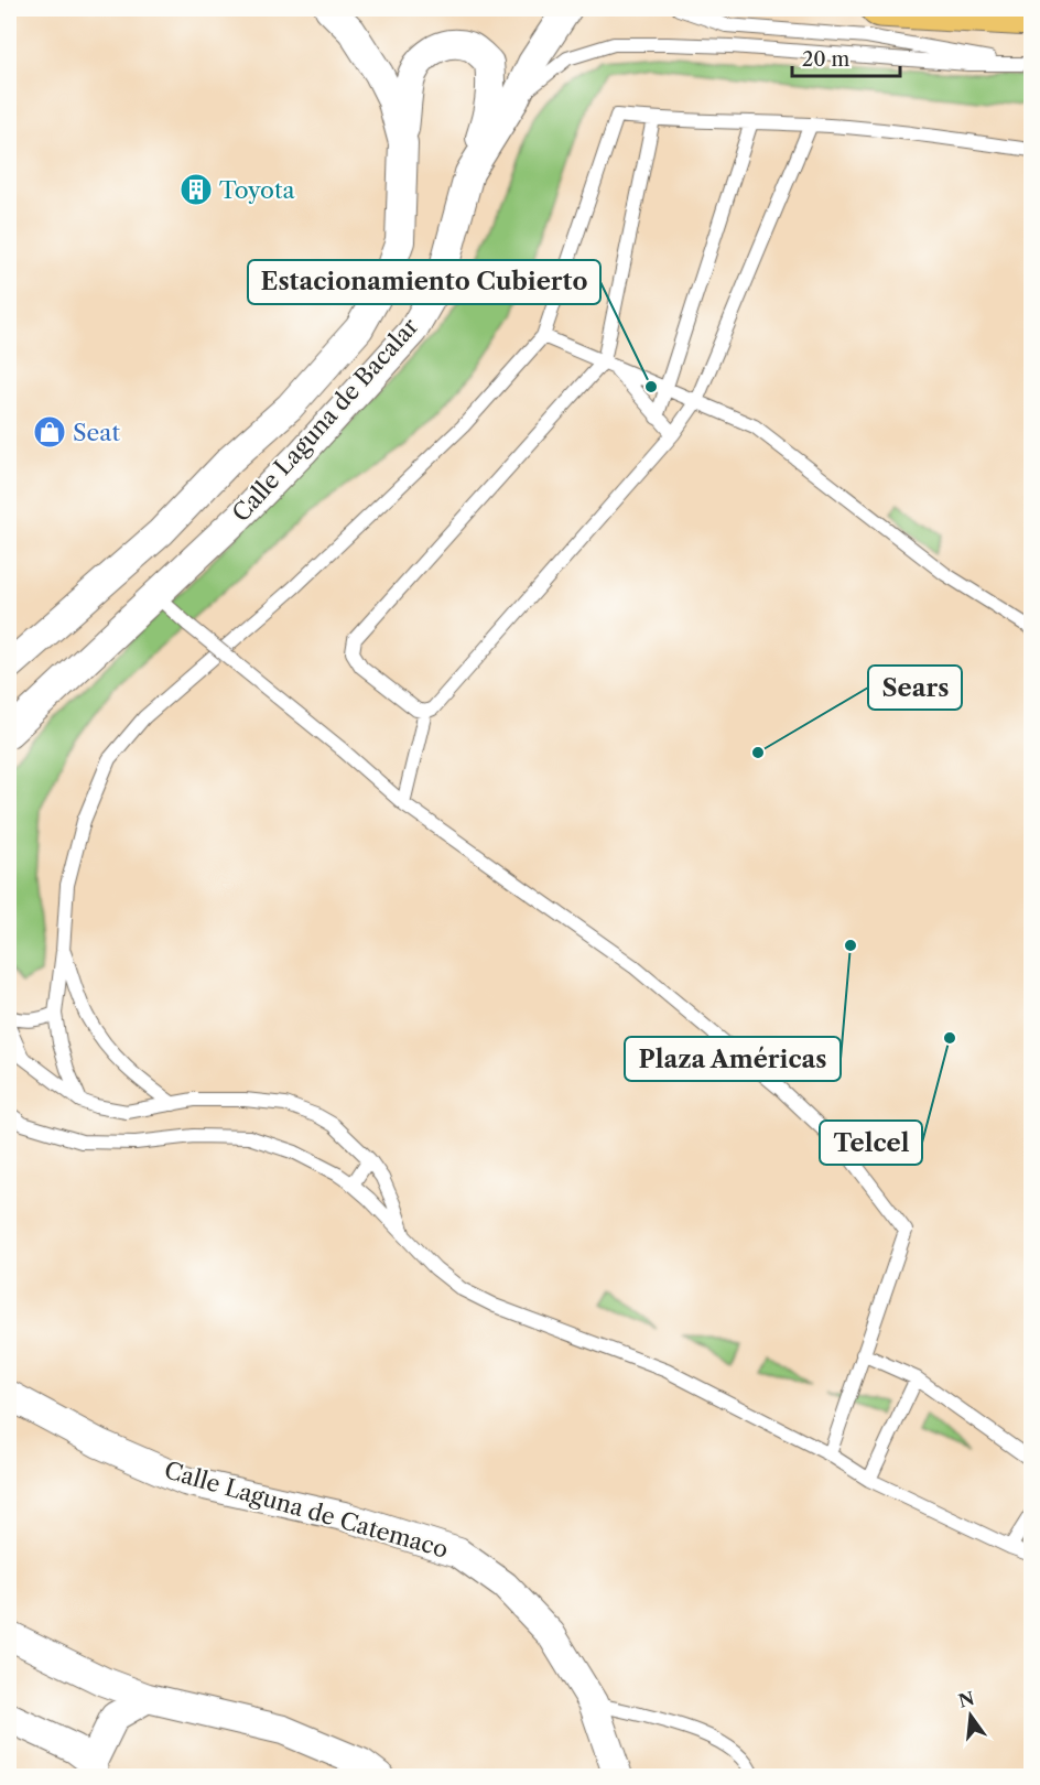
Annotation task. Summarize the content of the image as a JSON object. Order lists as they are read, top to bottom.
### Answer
{
  "streets": {
    "street": ["Calle Laguna de Bacalar", "Calle Laguna de Catemaco"]
  },
  "places": {
    "building": ["Toyota"],
    "other": [
      "Estacionamiento Cubierto",
      "Sears",
      "Plaza Américas",
      "Telcel"
    ],
    "shop": ["Seat"]
  },
  "scale_bar": "20 m",
  "north": "top"
}
